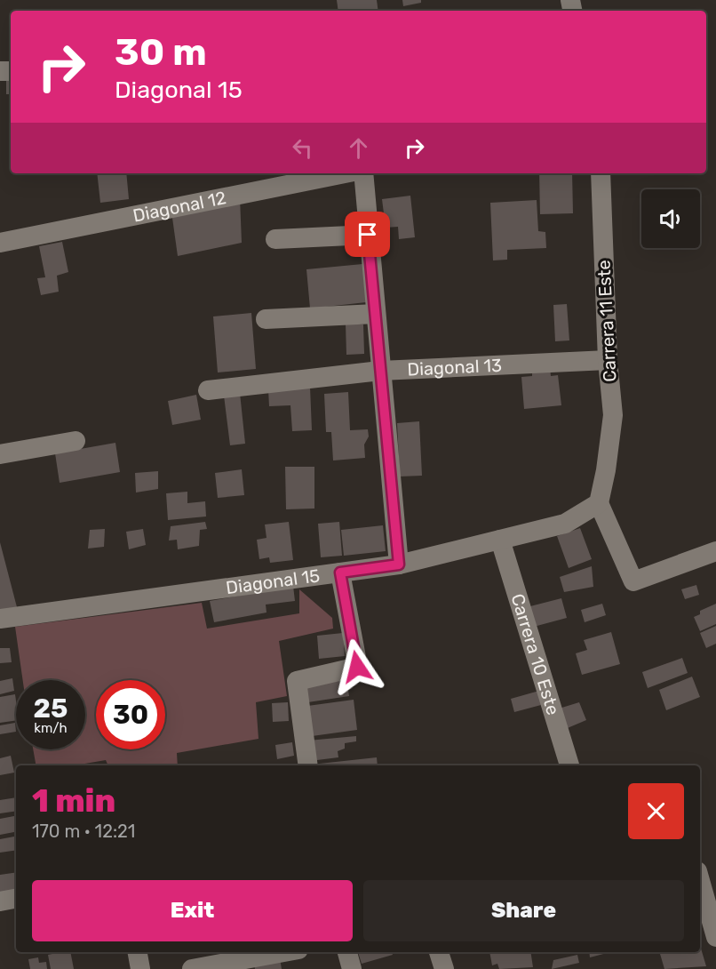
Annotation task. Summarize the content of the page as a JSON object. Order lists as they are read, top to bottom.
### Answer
{
  "streets": {
    "street": [
      "Diagonal 12",
      "Carrera 11 Este",
      "Diagonal 13",
      "Diagonal 15",
      "Carrera 10 Este"
    ]
  },
  "crossings": [
    ["Carrera 11 Este", "Diagonal 13"],
    ["Carrera 11 Este", "Diagonal 15"],
    ["Diagonal 15", "Carrera 10 Este"]
  ],
  "page": {
    "turn": ["30 m", "Diagonal 15"],
    "speed": "25 km/h",
    "limit": "30",
    "heading": ["1 min", "170 m · 12:21"],
    "buttons": ["Exit", "Share"]
  }
}
